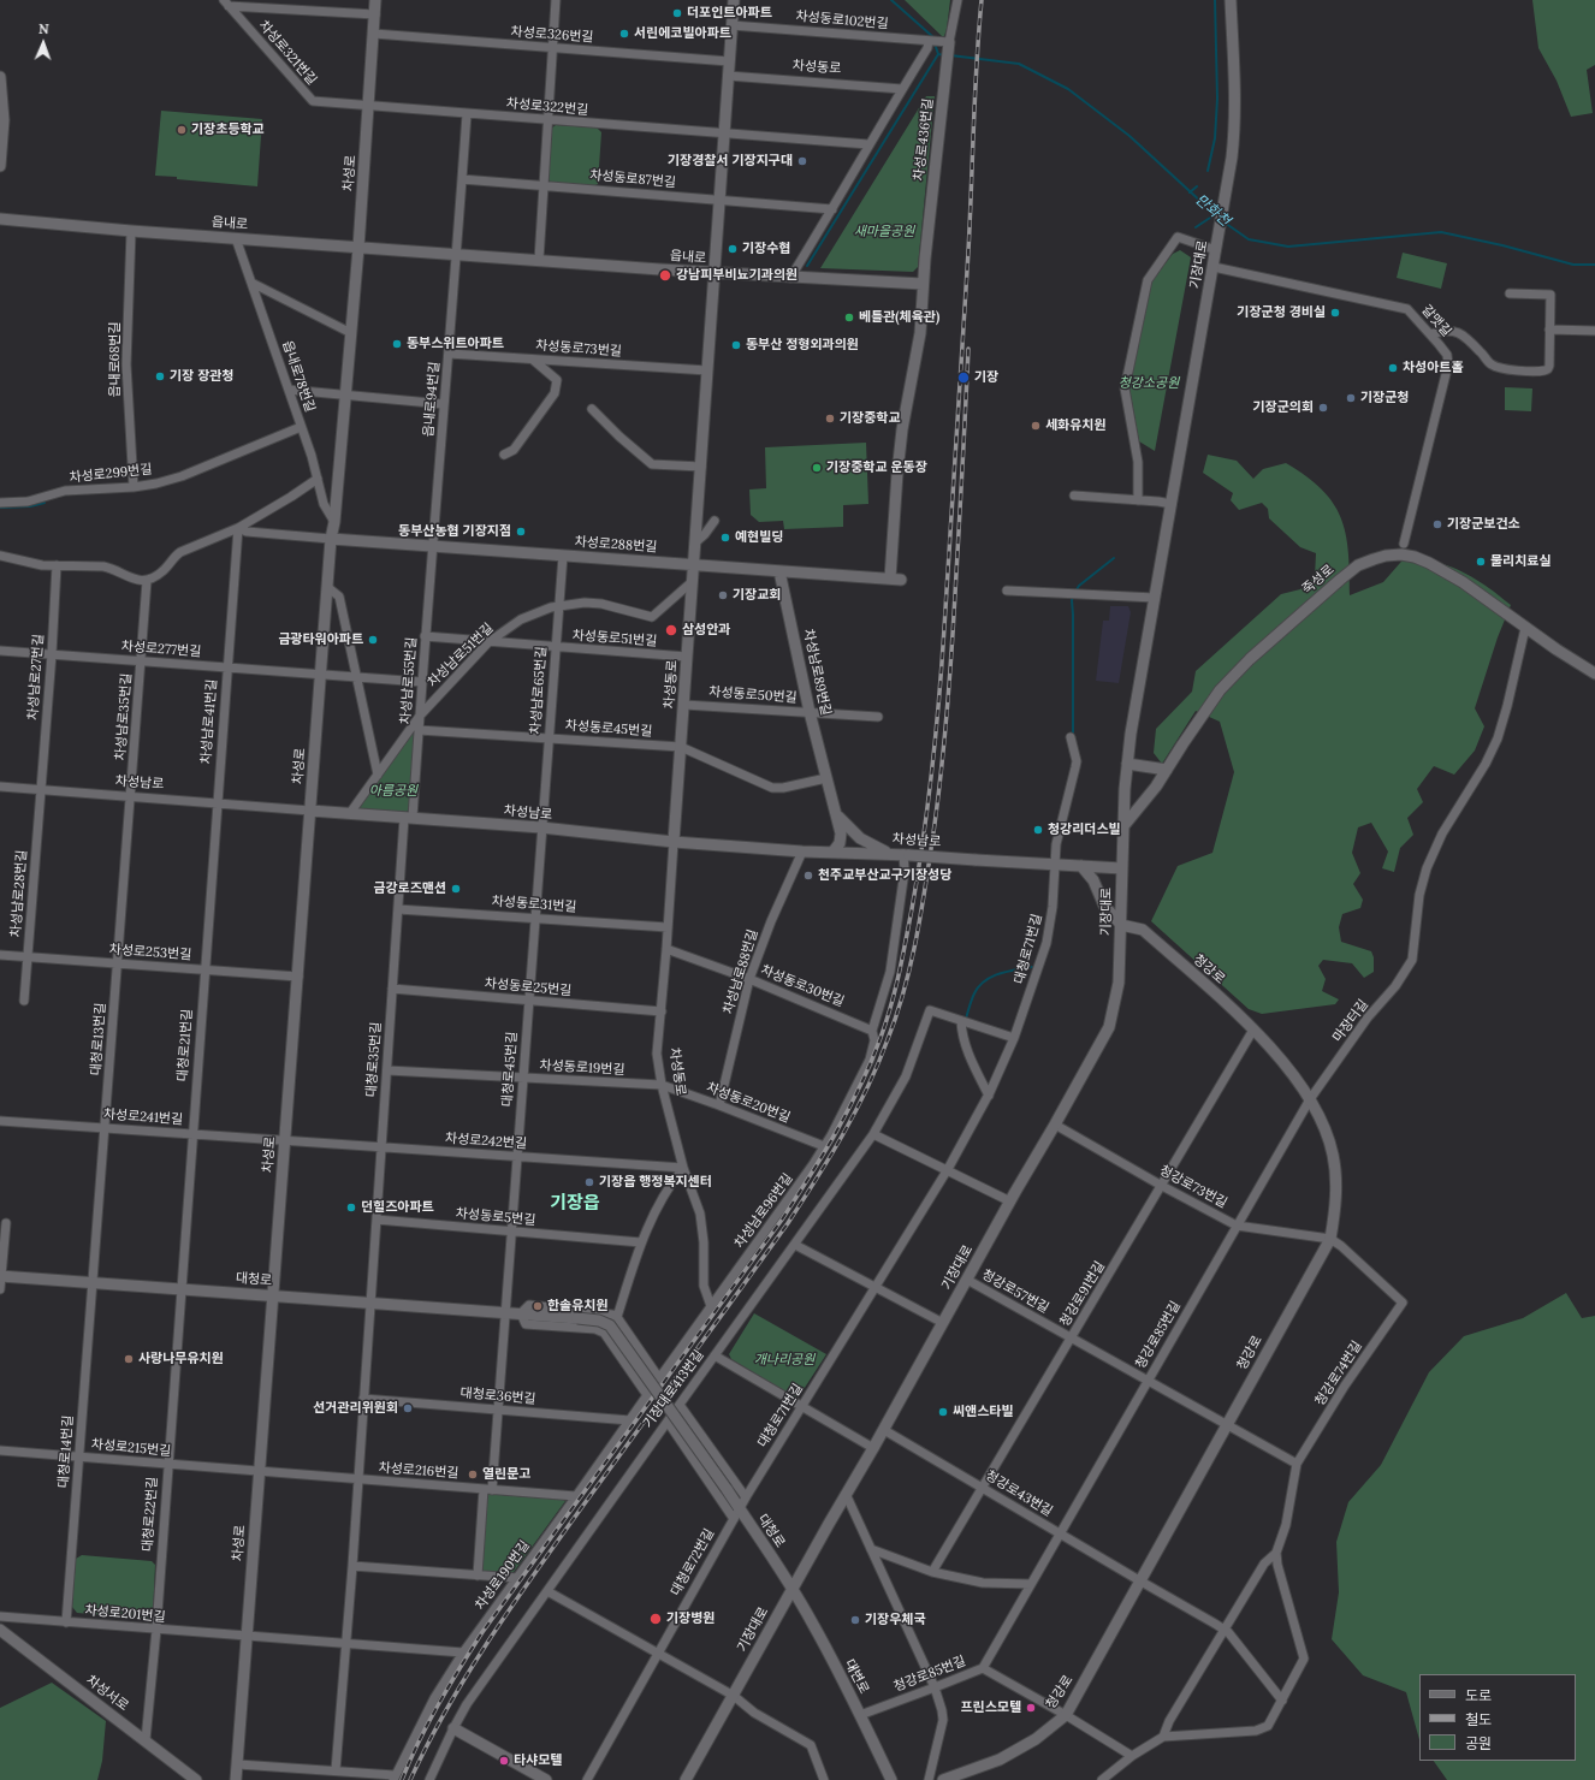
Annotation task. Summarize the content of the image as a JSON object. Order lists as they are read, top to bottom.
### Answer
{
  "streets": {
    "main road": [
      "차성동로",
      "차성로436번길",
      "차성로",
      "읍내로",
      "기장대로",
      "차성로288번길",
      "죽성로",
      "차성남로89번길",
      "차성남로",
      "청강로",
      "대청로",
      "대변로",
      "차성서로"
    ],
    "street": [
      "차성동로102번길",
      "차성로326번길",
      "차성로321번길",
      "차성로322번길",
      "차성동로87번길",
      "갈맷길",
      "차성동로73번길",
      "읍내로68번길",
      "읍내로78번길",
      "읍내로94번길",
      "차성로299번길",
      "차성동로51번길",
      "차성로277번길",
      "차성남로51번길",
      "차성남로27번길",
      "차성남로55번길",
      "차성남로65번길",
      "차성동로50번길",
      "차성남로35번길",
      "차성남로41번길",
      "차성동로45번길",
      "차성남로28번길",
      "차성동로31번길",
      "대청로71번길",
      "차성로253번길",
      "차성남로88번길",
      "차성동로30번길",
      "차성동로25번길",
      "마장터길",
      "대청로13번길",
      "대청로21번길",
      "대청로35번길",
      "차성동로19번길",
      "대청로45번길",
      "차성동로20번길",
      "차성로241번길",
      "차성로242번길",
      "청강로73번길",
      "차성남로96번길",
      "차성동로5번길",
      "청강로57번길",
      "청강로91번길",
      "청강로85번길",
      "청강로74번길",
      "기장대로413번길",
      "대청로36번길",
      "차성로215번길",
      "대청로14번길",
      "차성로216번길",
      "청강로43번길",
      "대청로22번길",
      "대청로72번길",
      "차성로190번길",
      "차성로201번길"
    ]
  },
  "crossings": [
    ["차성동로102번길", "차성동로"],
    ["차성동로102번길", "차성로436번길"],
    ["차성로326번길", "차성동로"],
    ["차성로326번길", "차성로"],
    ["차성로321번길", "차성로322번길"],
    ["차성로321번길", "차성로"],
    ["차성동로", "차성로322번길"],
    ["차성동로", "차성동로87번길"],
    ["차성동로", "읍내로"],
    ["차성동로", "차성동로73번길"],
    ["차성동로", "차성로288번길"],
    ["차성동로", "차성동로51번길"],
    ["차성동로", "차성남로51번길"],
    ["차성동로", "차성동로50번길"],
    ["차성동로", "차성동로45번길"],
    ["차성동로", "차성남로"],
    ["차성동로", "차성동로31번길"],
    ["차성동로", "차성동로30번길"],
    ["차성동로", "차성동로25번길"],
    ["차성동로", "차성동로19번길"],
    ["차성동로", "차성동로20번길"],
    ["차성동로", "차성로242번길"],
    ["차성동로", "차성남로96번길"],
    ["차성로322번길", "차성로"],
    ["차성로436번길", "읍내로"],
    ["차성로436번길", "차성로288번길"],
    ["차성로", "읍내로"],
    ["차성로", "읍내로78번길"],
    ["차성로", "차성로288번길"],
    ["차성로", "차성로277번길"],
    ["차성로", "차성남로"],
    ["차성로", "차성로253번길"],
    ["차성로", "차성로241번길"],
    ["차성로", "차성로242번길"],
    ["차성로", "대청로"],
    ["차성로", "차성로215번길"],
    ["차성로", "차성로216번길"],
    ["차성로", "차성로201번길"],
    ["읍내로", "읍내로68번길"],
    ["읍내로", "읍내로78번길"],
    ["읍내로", "읍내로94번길"],
    ["기장대로", "갈맷길"],
    ["기장대로", "죽성로"],
    ["기장대로", "차성남로"],
    ["기장대로", "청강로"],
    ["기장대로", "청강로73번길"],
    ["기장대로", "대청로"],
    ["기장대로", "청강로57번길"],
    ["기장대로", "청강로43번길"],
    ["기장대로", "대변로"],
    ["차성동로73번길", "읍내로94번길"],
    ["읍내로68번길", "차성로299번길"],
    ["읍내로78번길", "차성로299번길"],
    ["읍내로94번길", "차성로288번길"],
    ["읍내로94번길", "차성남로55번길"],
    ["차성로288번길", "차성남로89번길"],
    ["차성로288번길", "차성남로55번길"],
    ["차성로288번길", "차성남로65번길"],
    ["죽성로", "마장터길"],
    ["차성동로51번길", "차성남로51번길"],
    ["차성동로51번길", "차성남로55번길"],
    ["차성동로51번길", "차성남로65번길"],
    ["차성로277번길", "차성남로27번길"],
    ["차성로277번길", "차성남로35번길"],
    ["차성로277번길", "차성남로41번길"],
    ["차성남로51번길", "차성남로55번길"],
    ["차성남로51번길", "차성남로65번길"],
    ["차성남로51번길", "차성남로"],
    ["차성남로89번길", "차성동로50번길"],
    ["차성남로89번길", "차성남로"],
    ["차성남로27번길", "차성남로"],
    ["차성남로27번길", "차성남로28번길"],
    ["차성남로55번길", "차성동로45번길"],
    ["차성남로55번길", "차성남로"],
    ["차성남로55번길", "대청로35번길"],
    ["차성남로65번길", "차성동로45번길"],
    ["차성남로65번길", "차성남로"],
    ["차성남로65번길", "대청로45번길"],
    ["차성남로35번길", "차성남로"],
    ["차성남로35번길", "대청로13번길"],
    ["차성남로41번길", "차성남로"],
    ["차성남로41번길", "대청로21번길"],
    ["차성남로", "차성남로28번길"],
    ["차성남로", "대청로71번길"],
    ["차성남로", "차성남로88번길"],
    ["차성남로", "대청로13번길"],
    ["차성남로", "대청로21번길"],
    ["차성남로", "대청로35번길"],
    ["차성남로", "대청로45번길"],
    ["차성남로", "차성남로96번길"],
    ["차성남로28번길", "차성로253번길"],
    ["차성동로31번길", "대청로35번길"],
    ["차성동로31번길", "대청로45번길"],
    ["대청로71번길", "대청로"],
    ["대청로71번길", "대청로72번길"],
    ["차성로253번길", "대청로13번길"],
    ["차성로253번길", "대청로21번길"],
    ["청강로", "마장터길"],
    ["청강로", "청강로73번길"],
    ["청강로", "청강로57번길"],
    ["청강로", "청강로91번길"],
    ["청강로", "청강로85번길"],
    ["청강로", "청강로74번길"],
    ["청강로", "청강로43번길"],
    ["차성남로88번길", "차성동로30번길"],
    ["차성남로88번길", "차성동로20번길"],
    ["차성동로30번길", "차성남로96번길"],
    ["차성동로25번길", "대청로35번길"],
    ["차성동로25번길", "대청로45번길"],
    ["마장터길", "청강로85번길"],
    ["대청로13번길", "차성로241번길"],
    ["대청로13번길", "대청로"],
    ["대청로13번길", "대청로14번길"],
    ["대청로21번길", "차성로241번길"],
    ["대청로21번길", "대청로"],
    ["대청로21번길", "대청로22번길"],
    ["대청로35번길", "차성동로19번길"],
    ["대청로35번길", "차성로242번길"],
    ["대청로35번길", "차성동로5번길"],
    ["대청로35번길", "대청로"],
    ["차성동로19번길", "대청로45번길"],
    ["차성동로19번길", "차성동로20번길"],
    ["대청로45번길", "차성로242번길"],
    ["대청로45번길", "차성동로5번길"],
    ["대청로45번길", "대청로"],
    ["차성동로20번길", "차성남로96번길"],
    ["차성로241번길", "차성로242번길"],
    ["청강로73번길", "청강로91번길"],
    ["청강로73번길", "청강로85번길"],
    ["청강로73번길", "청강로74번길"],
    ["차성남로96번길", "차성로190번길"],
    ["대청로", "기장대로413번길"],
    ["대청로", "대청로14번길"],
    ["대청로", "대청로22번길"],
    ["대청로", "대청로72번길"],
    ["대청로", "대변로"],
    ["청강로57번길", "청강로91번길"],
    ["청강로57번길", "청강로85번길"],
    ["청강로57번길", "청강로74번길"],
    ["청강로91번길", "청강로43번길"],
    ["청강로85번길", "청강로43번길"],
    ["청강로85번길", "대변로"],
    ["청강로74번길", "청강로43번길"],
    ["대청로36번길", "차성로190번길"],
    ["차성로215번길", "대청로14번길"],
    ["차성로215번길", "차성로216번길"],
    ["차성로215번길", "대청로22번길"],
    ["대청로14번길", "차성로201번길"],
    ["차성로216번길", "차성로190번길"],
    ["대청로22번길", "차성로201번길"],
    ["대청로22번길", "차성서로"]
  ],
  "districts": ["기장읍"],
  "water": ["만화천"],
  "parks": [
    "새마을공원",
    "청강소공원",
    "아름공원",
    "개나리공원"
  ],
  "places": [
    "더포인트아파트",
    "서린에코빌아파트",
    "기장초등학교",
    "기장경찰서 기장지구대",
    "기장수협",
    "강남피부비뇨기과의원",
    "기장군청 경비실",
    "베틀관(체육관)",
    "동부스위트아파트",
    "동부산 정형외과의원",
    "차성아트홀",
    "기장 장관청",
    "기장",
    "기장군청",
    "기장군의회",
    "기장중학교",
    "세화유치원",
    "기장중학교 운동장",
    "기장군보건소",
    "동부산농협 기장지점",
    "예현빌딩",
    "물리치료실",
    "기장교회",
    "삼성안과",
    "금광타워아파트",
    "청강리더스빌",
    "천주교부산교구기장성당",
    "금강로즈맨션",
    "기장읍 행정복지센터",
    "던힐즈아파트",
    "한솔유치원",
    "사랑나무유치원",
    "선거관리위원회",
    "씨앤스타빌",
    "열린문고",
    "기장병원",
    "기장우체국",
    "프린스모텔",
    "타샤모텔"
  ],
  "legend": ["도로", "철도", "공원"],
  "north": "top"
}
